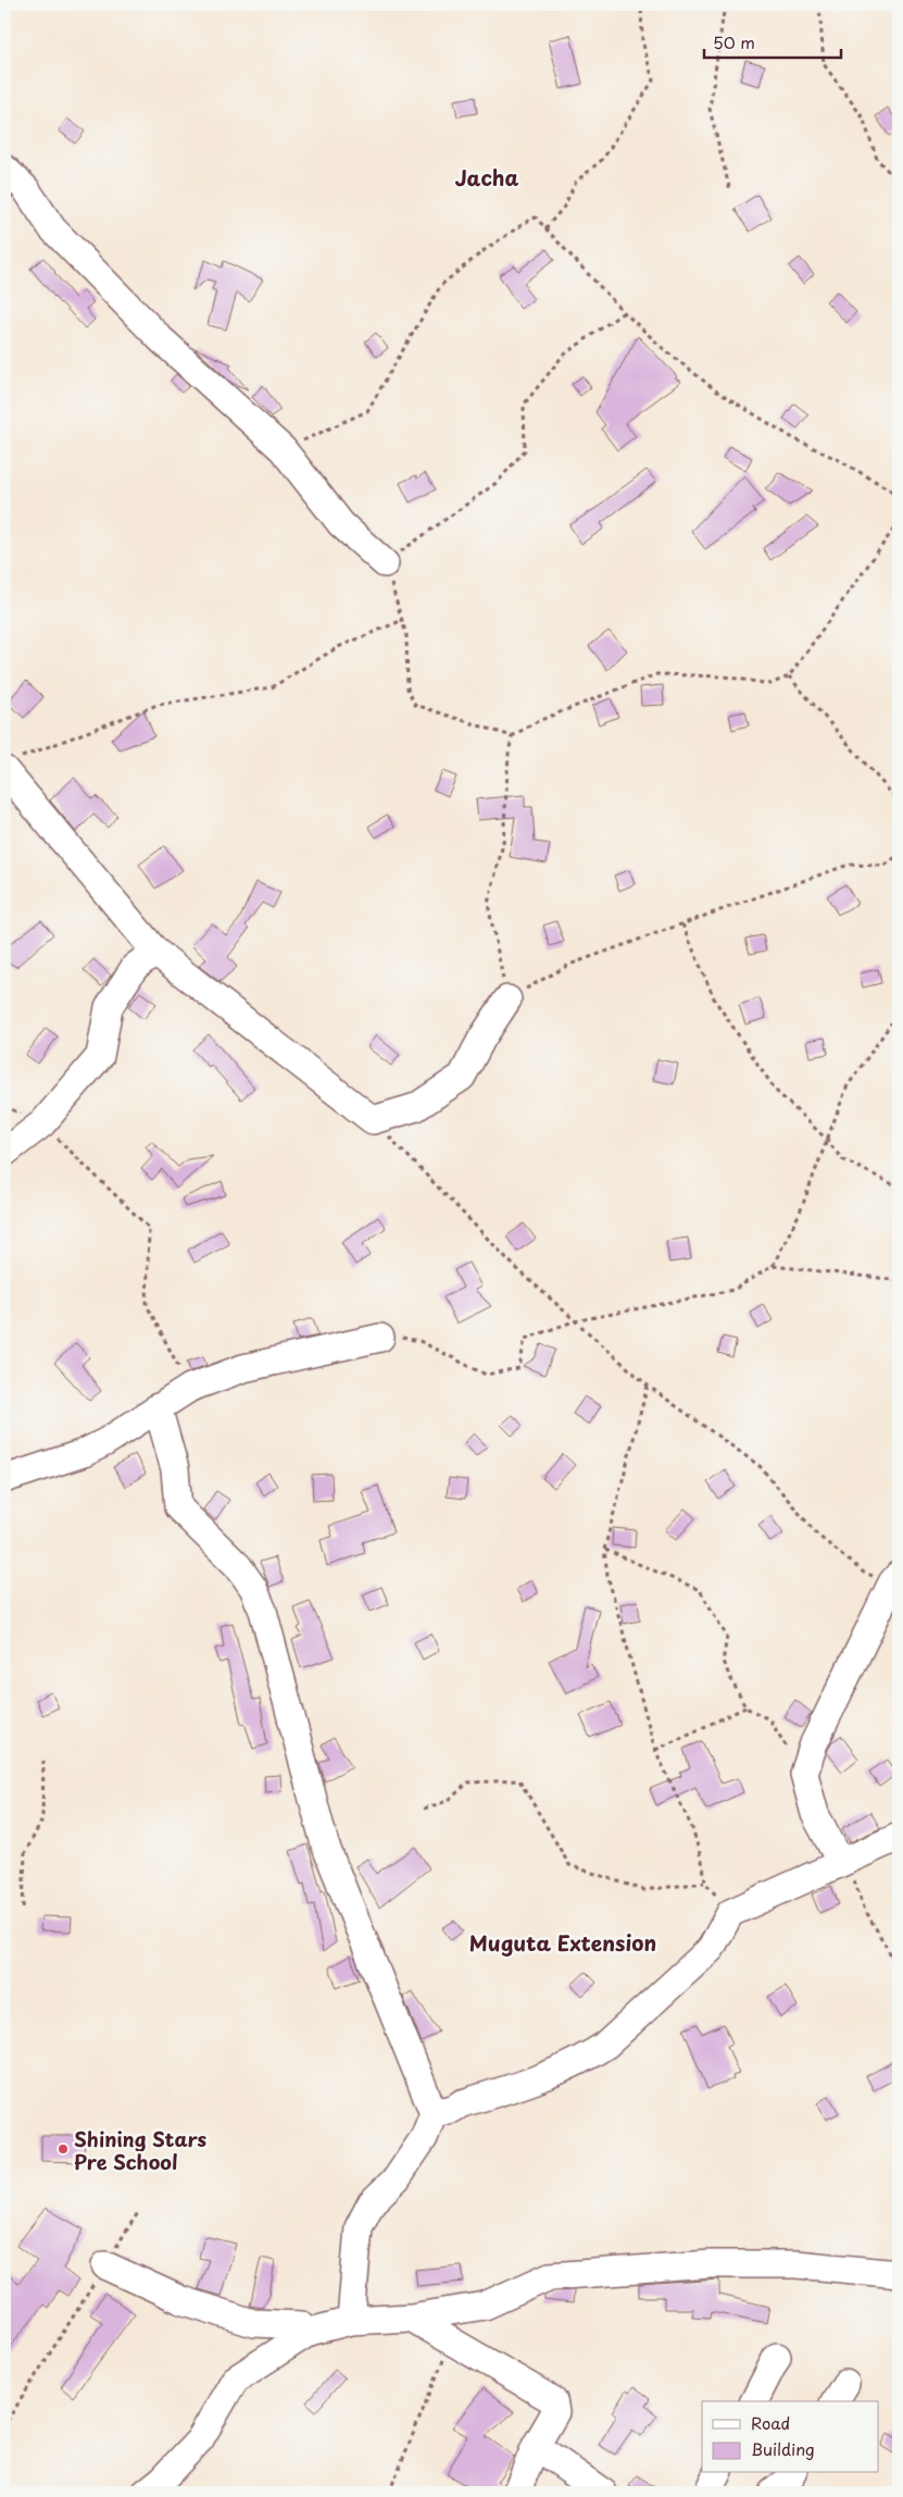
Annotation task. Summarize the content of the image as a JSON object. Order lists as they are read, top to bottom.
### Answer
{
  "districts": ["Jacha", "Muguta Extension"],
  "places": ["Shining Stars Pre School"],
  "legend": ["Road", "Building"],
  "scale_bar": "50 m"
}
